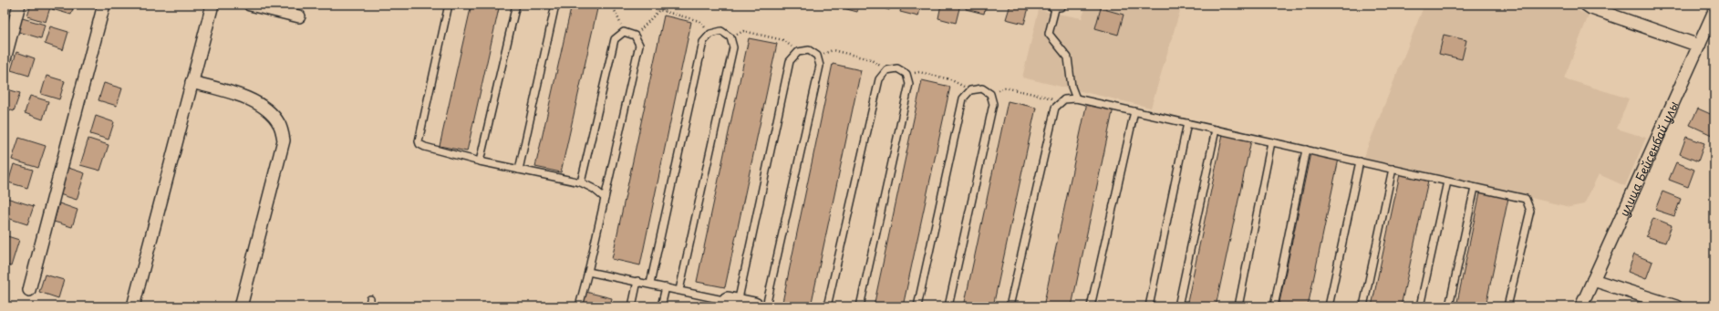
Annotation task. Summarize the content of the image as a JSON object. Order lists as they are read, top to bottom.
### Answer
{
  "streets": {
    "street": ["улица Бейсенбай улы"]
  }
}
